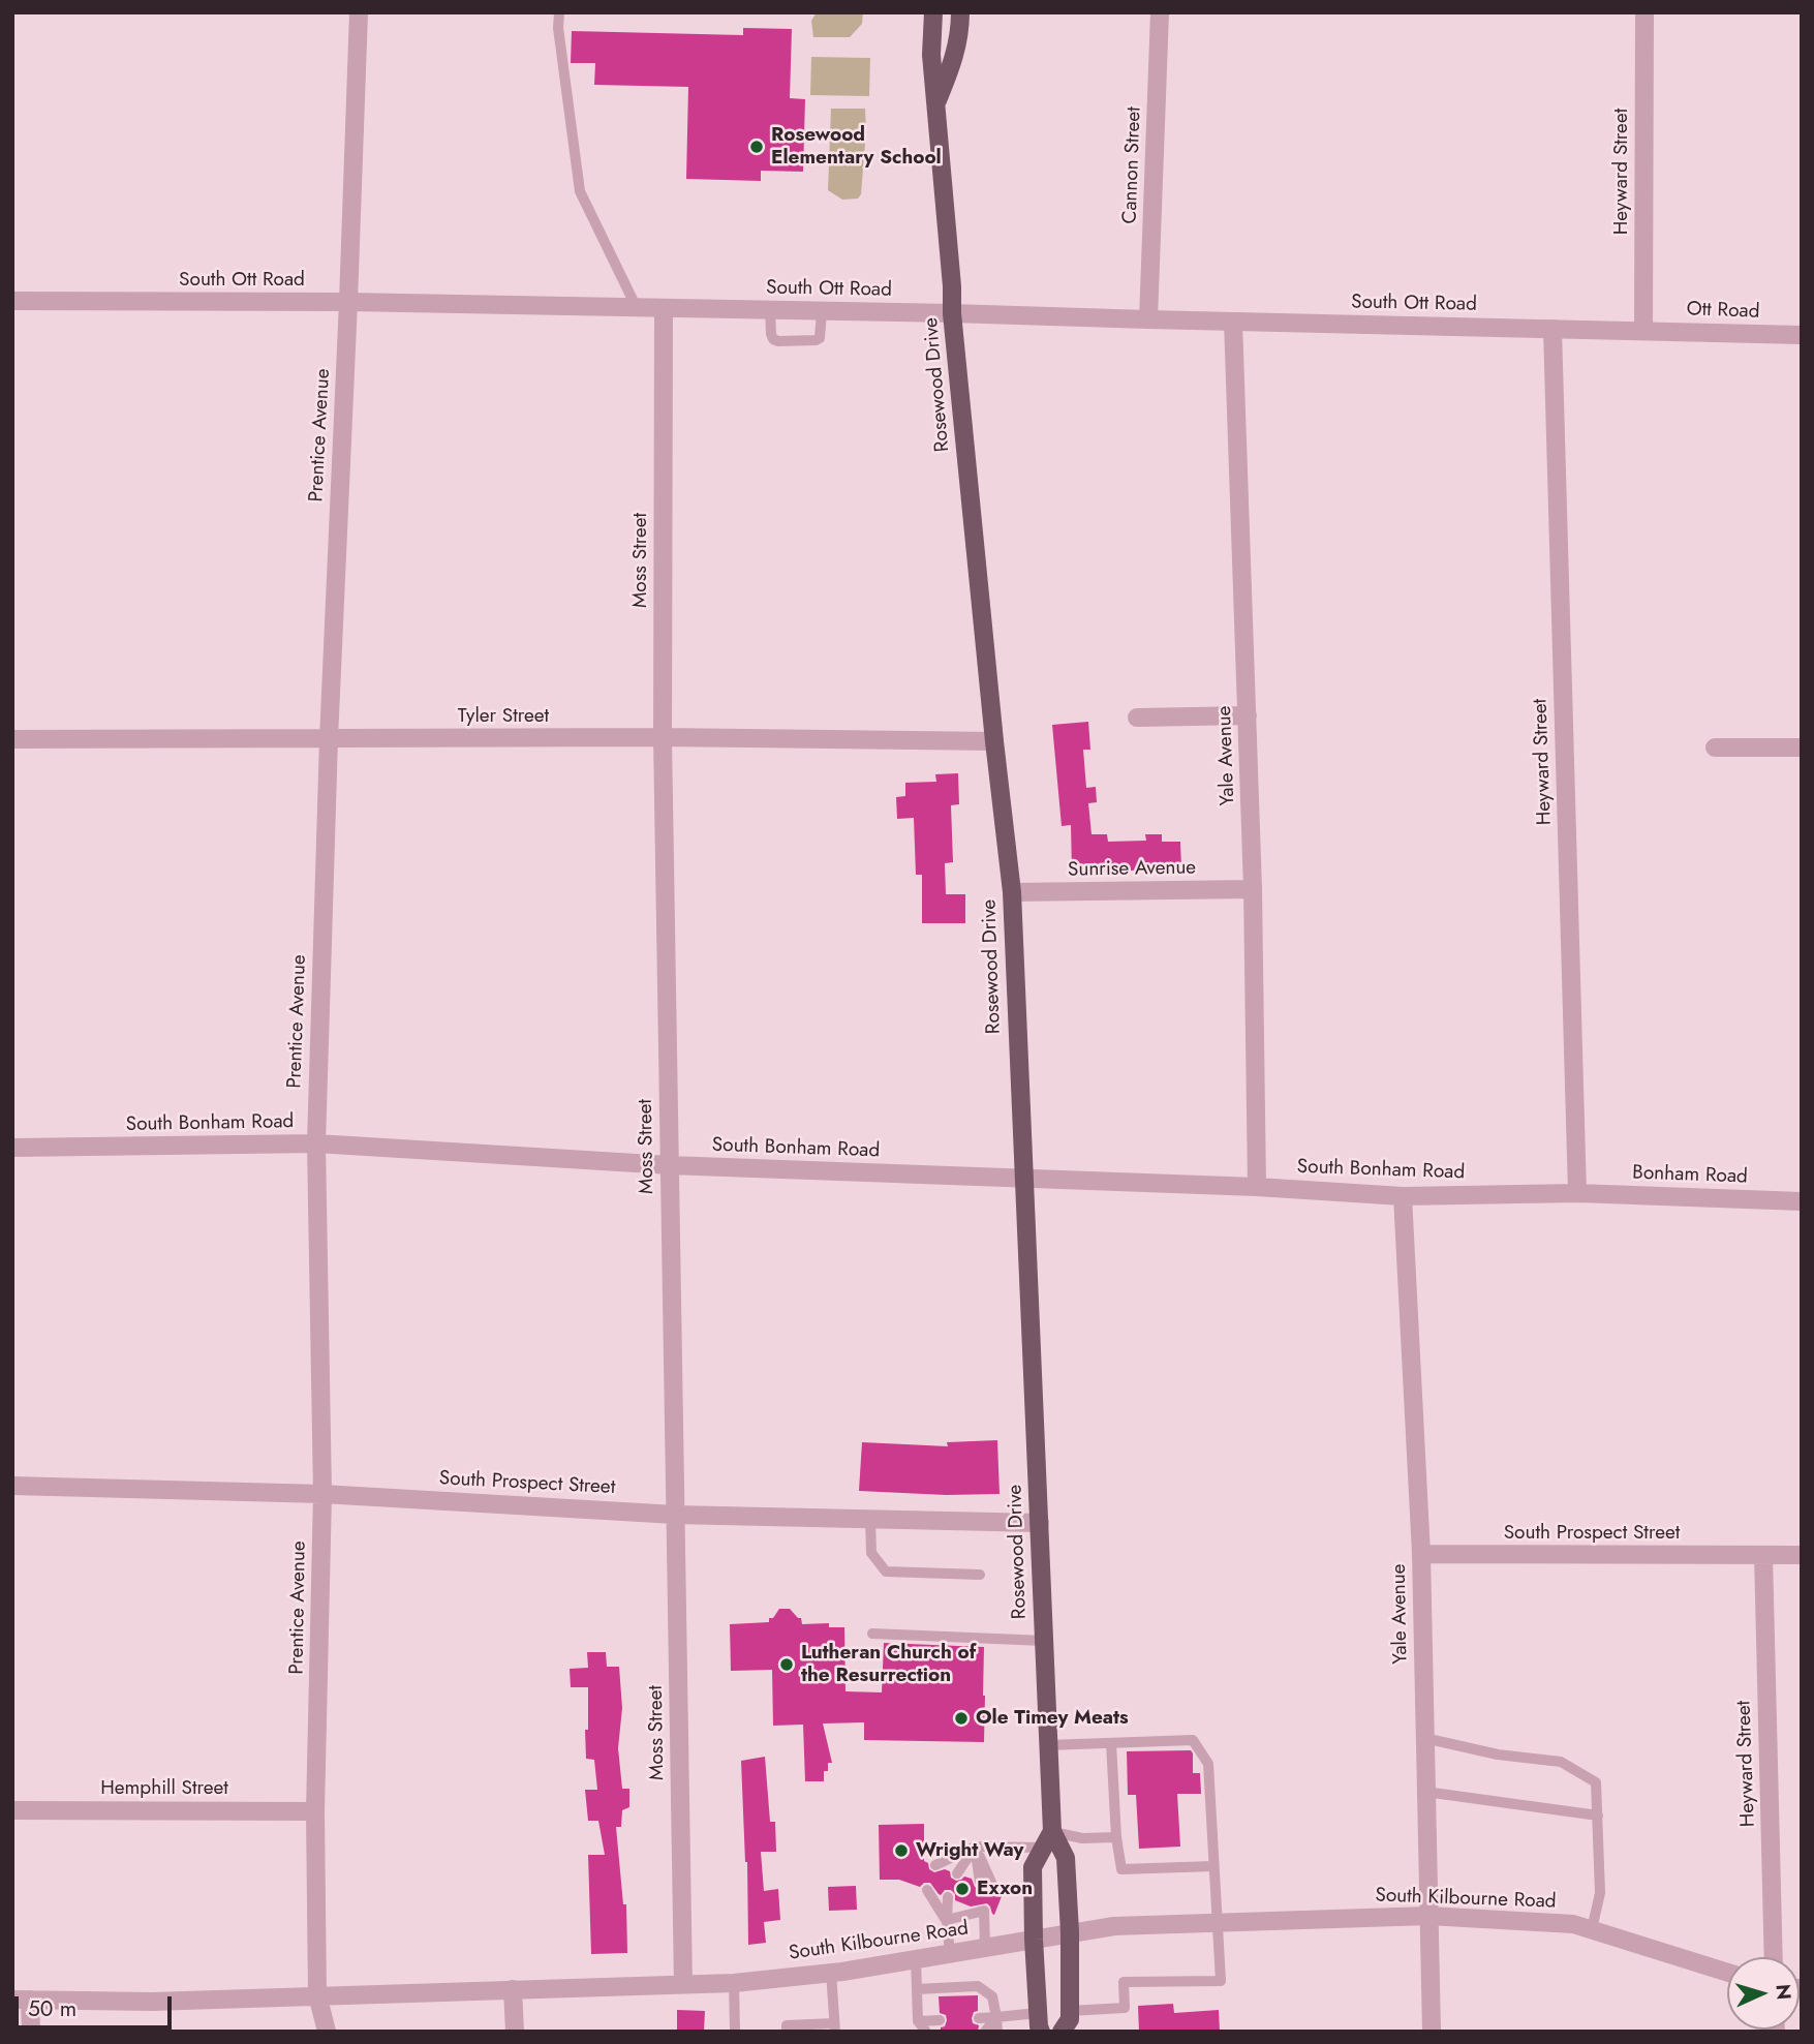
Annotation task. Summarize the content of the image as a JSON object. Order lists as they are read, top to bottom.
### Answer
{
  "streets": {
    "main road": ["Rosewood Drive"],
    "street": [
      "Cannon Street",
      "Heyward Street",
      "South Ott Road",
      "Ott Road",
      "Prentice Avenue",
      "Moss Street",
      "Tyler Street",
      "Yale Avenue",
      "Sunrise Avenue",
      "South Bonham Road",
      "Bonham Road",
      "South Prospect Street",
      "Hemphill Street",
      "South Kilbourne Road"
    ]
  },
  "crossings": [
    ["Cannon Street", "South Ott Road"],
    ["Heyward Street", "South Ott Road"],
    ["Heyward Street", "Ott Road"],
    ["Heyward Street", "South Bonham Road"],
    ["Heyward Street", "Bonham Road"],
    ["Heyward Street", "South Prospect Street"],
    ["South Ott Road", "Ott Road"],
    ["South Ott Road", "Rosewood Drive"],
    ["South Ott Road", "Prentice Avenue"],
    ["South Ott Road", "Moss Street"],
    ["South Ott Road", "Yale Avenue"],
    ["Rosewood Drive", "Tyler Street"],
    ["Rosewood Drive", "Sunrise Avenue"],
    ["Rosewood Drive", "South Bonham Road"],
    ["Rosewood Drive", "South Prospect Street"],
    ["Rosewood Drive", "South Kilbourne Road"],
    ["Prentice Avenue", "Tyler Street"],
    ["Prentice Avenue", "South Bonham Road"],
    ["Prentice Avenue", "South Prospect Street"],
    ["Prentice Avenue", "Hemphill Street"],
    ["Prentice Avenue", "South Kilbourne Road"],
    ["Moss Street", "Tyler Street"],
    ["Moss Street", "South Bonham Road"],
    ["Moss Street", "South Prospect Street"],
    ["Moss Street", "South Kilbourne Road"],
    ["Yale Avenue", "Sunrise Avenue"],
    ["Yale Avenue", "South Bonham Road"],
    ["Yale Avenue", "South Prospect Street"],
    ["Yale Avenue", "South Kilbourne Road"],
    ["South Bonham Road", "Bonham Road"]
  ],
  "places": [
    "Rosewood Elementary School",
    "Lutheran Church of the Resurrection",
    "Ole Timey Meats",
    "Wright Way",
    "Exxon"
  ],
  "scale_bar": "50 m",
  "north": "right"
}
